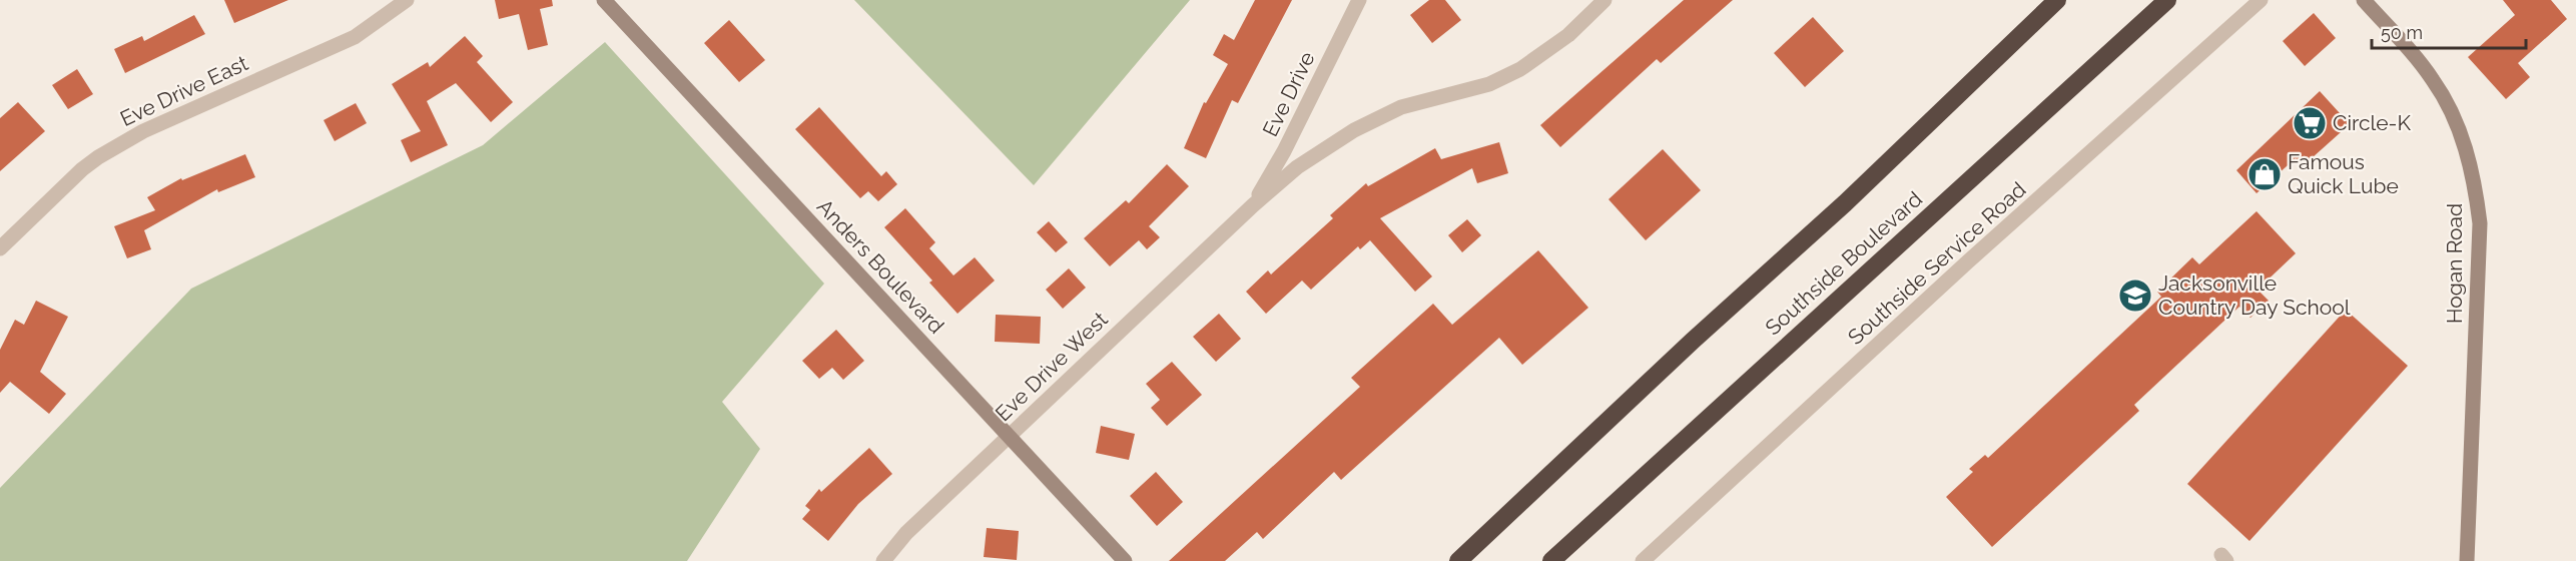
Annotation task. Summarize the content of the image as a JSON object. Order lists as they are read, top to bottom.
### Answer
{
  "streets": {
    "highway": ["Southside Boulevard"],
    "street": [
      "Eve Drive East",
      "Eve Drive",
      "Southside Service Road",
      "Hogan Road",
      "Anders Boulevard",
      "Eve Drive West"
    ]
  },
  "crossings": [
    ["Eve Drive", "Eve Drive West"],
    ["Anders Boulevard", "Eve Drive West"]
  ],
  "places": {
    "supermarket": ["Circle-K"],
    "shop": ["Famous Quick Lube"],
    "school or university": ["Jacksonville Country Day School"]
  },
  "scale_bar": "50 m"
}
